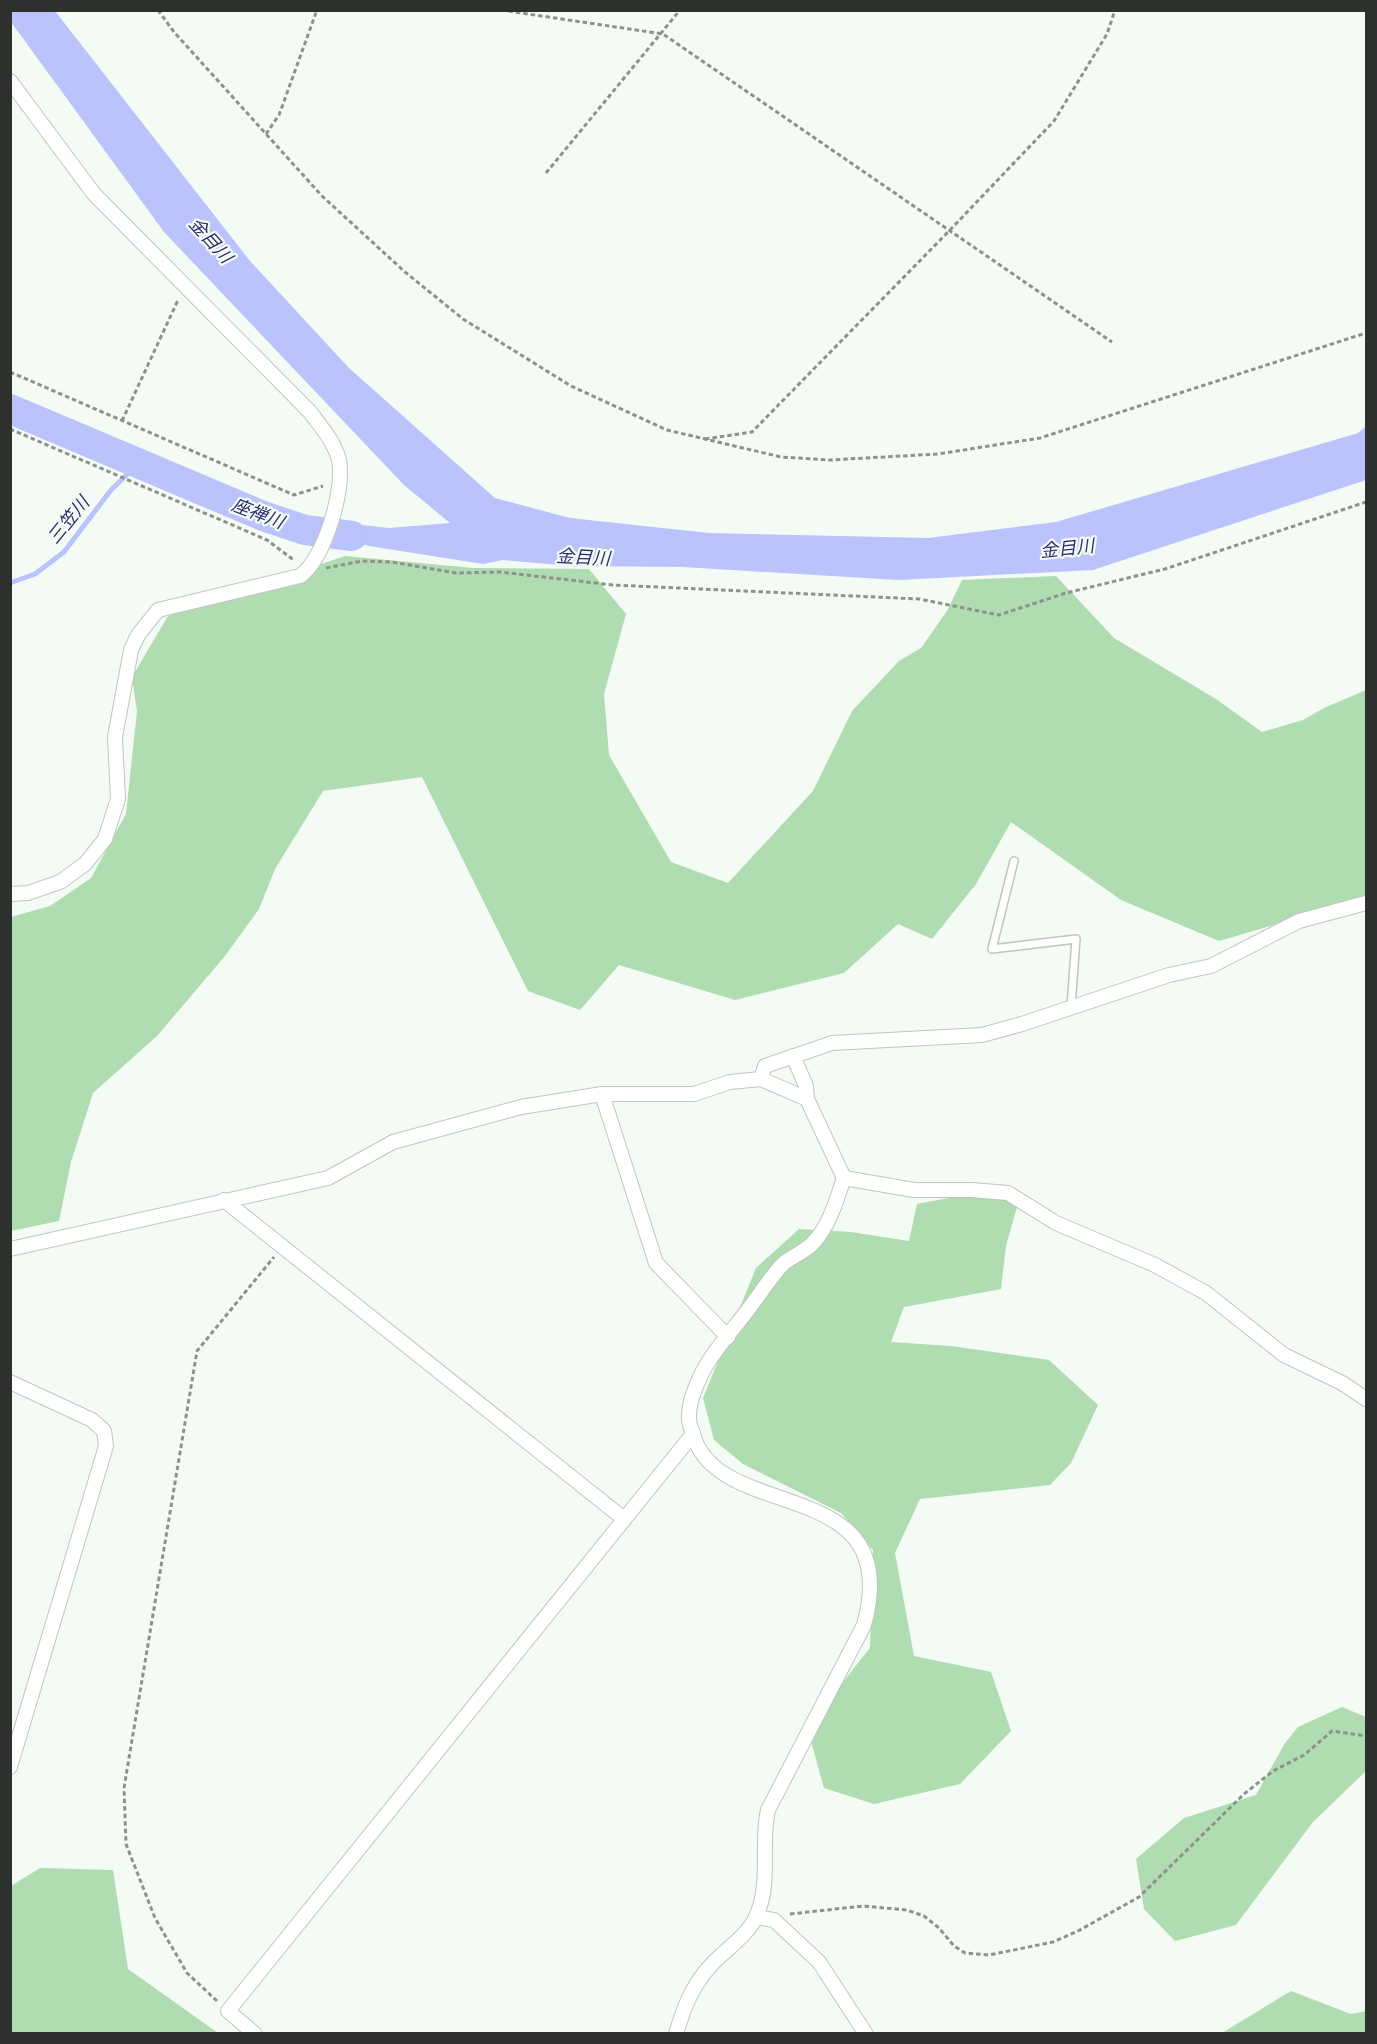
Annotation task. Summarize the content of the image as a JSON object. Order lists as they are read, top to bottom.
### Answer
{
  "water": ["金目川", "座禅川", "三笠川"]
}
